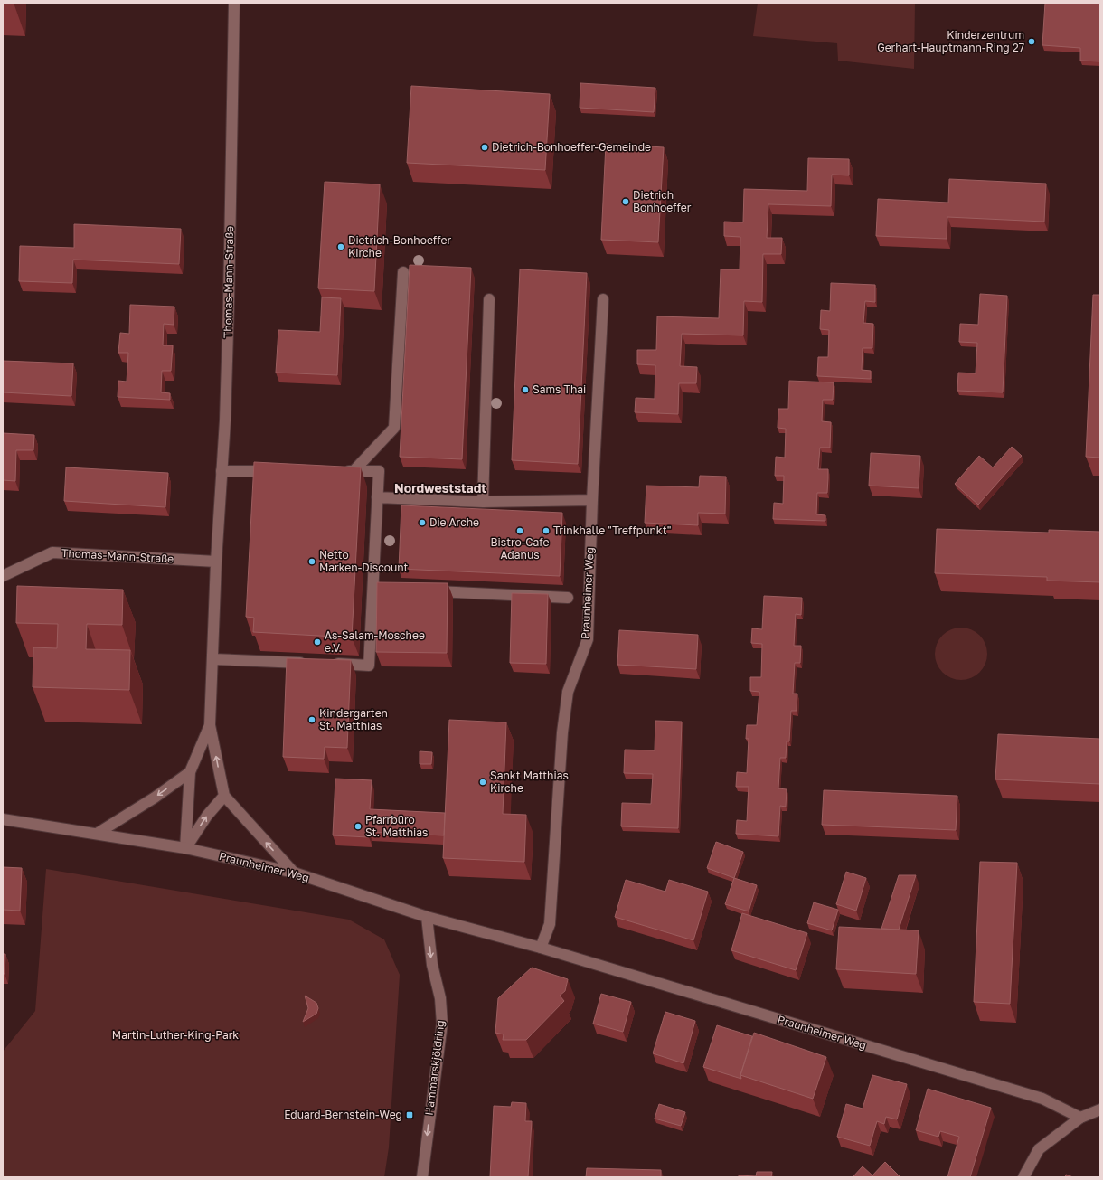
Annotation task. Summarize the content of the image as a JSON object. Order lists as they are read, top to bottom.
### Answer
{
  "streets": {
    "street": ["Thomas-Mann-Straße", "Praunheimer Weg", "Hammarskjöldring"]
  },
  "crossings": [
    ["Thomas-Mann-Straße", "Praunheimer Weg"],
    ["Praunheimer Weg", "Hammarskjöldring"]
  ],
  "one_way": ["Hammarskjöldring"],
  "districts": ["Nordweststadt"],
  "parks": ["Martin-Luther-King-Park"],
  "places": {
    "other": [
      "Kinderzentrum Gerhart-Hauptmann-Ring 27",
      "Dietrich-Bonhoeffer-Gemeinde",
      "Dietrich Bonhoeffer",
      "Dietrich-Bonhoeffer Kirche",
      "Sams Thai",
      "Die Arche",
      "Bistro-Cafe Adanus",
      "Trinkhalle \"Treffpunkt\"",
      "Netto Marken-Discount",
      "As-Salam-Moschee e.V.",
      "Kindergarten St. Matthias",
      "Sankt Matthias Kirche",
      "Pfarrbüro St. Matthias"
    ],
    "transit": ["Eduard-Bernstein-Weg"]
  }
}
